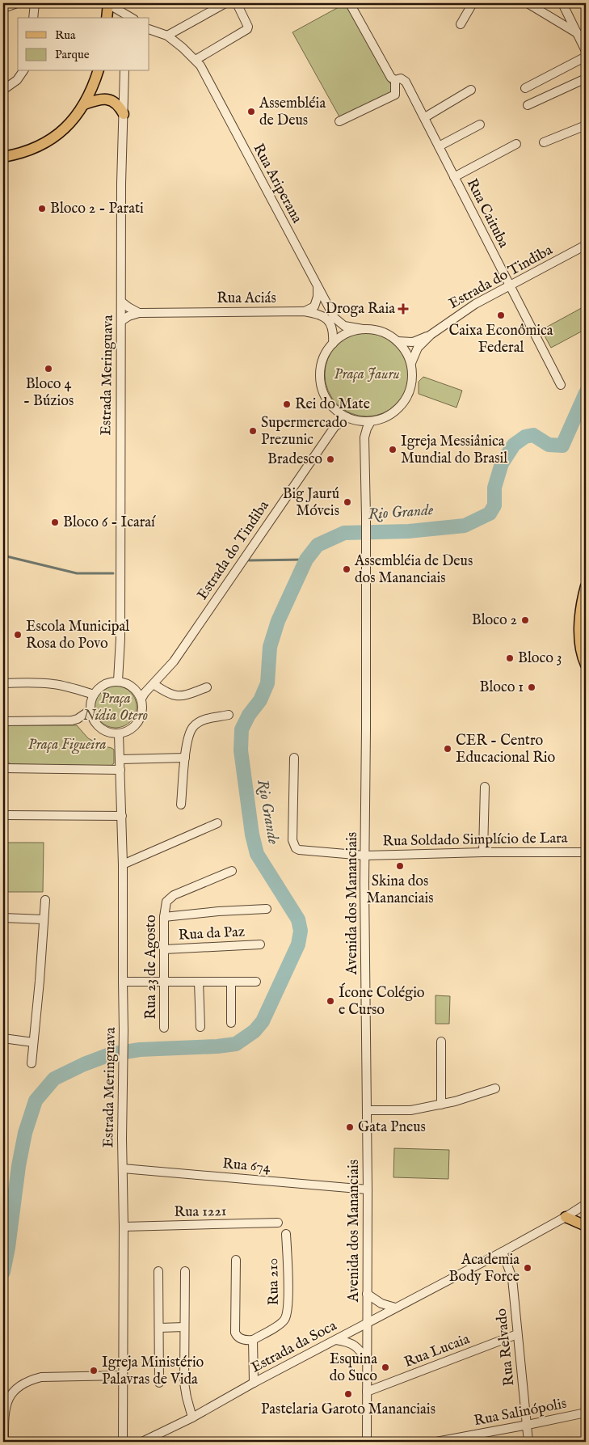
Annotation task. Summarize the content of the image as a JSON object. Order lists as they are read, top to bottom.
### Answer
{
  "streets": {
    "street": [
      "Rua Ariperana",
      "Rua Caituba",
      "Estrada do Tindiba",
      "Rua Aciás",
      "Estrada Meringuava",
      "Rua Soldado Simplício de Lara",
      "Avenida dos Mananciais",
      "Rua da Paz",
      "Rua 23 de Agosto",
      "Rua 674",
      "Rua 1221",
      "Rua 210",
      "Estrada da Soca",
      "Rua Relvado",
      "Rua Lucaia",
      "Rua Salinópolis"
    ]
  },
  "crossings": [
    ["Rua Ariperana", "Estrada do Tindiba"],
    ["Rua Ariperana", "Rua Aciás"],
    ["Rua Ariperana", "Avenida dos Mananciais"],
    ["Rua Caituba", "Estrada do Tindiba"],
    ["Estrada do Tindiba", "Rua Aciás"],
    ["Estrada do Tindiba", "Estrada Meringuava"],
    ["Estrada do Tindiba", "Avenida dos Mananciais"],
    ["Rua Aciás", "Estrada Meringuava"],
    ["Rua Aciás", "Avenida dos Mananciais"],
    ["Estrada Meringuava", "Rua 674"],
    ["Estrada Meringuava", "Rua 1221"],
    ["Rua Soldado Simplício de Lara", "Avenida dos Mananciais"],
    ["Avenida dos Mananciais", "Rua 674"],
    ["Avenida dos Mananciais", "Estrada da Soca"],
    ["Avenida dos Mananciais", "Rua Lucaia"],
    ["Rua da Paz", "Rua 23 de Agosto"],
    ["Estrada da Soca", "Rua Relvado"],
    ["Rua Relvado", "Rua Lucaia"],
    ["Rua Relvado", "Rua Salinópolis"]
  ],
  "water": ["Rio Grande"],
  "parks": ["Praça Jauru", "Praça Nídia Otero", "Praça Figueira"],
  "places": {
    "other": [
      "Assembléia de Deus",
      "Bloco 2 - Parati",
      "Caixa Econômica Federal",
      "Bloco 4 - Búzios",
      "Rei do Mate",
      "Supermercado Prezunic",
      "Igreja Messiânica Mundial do Brasil",
      "Bradesco",
      "Big Jaurú Móveis",
      "Bloco 6 - Icaraí",
      "Assembléia de Deus dos Mananciais",
      "Bloco 2",
      "Escola Municipal Rosa do Povo",
      "Bloco 3",
      "Bloco 1",
      "CER - Centro Educacional Rio",
      "Skina dos Mananciais",
      "Ícone Colégio e Curso",
      "Gata Pneus",
      "Academia Body Force",
      "Esquina do Suco",
      "Igreja Ministério Palavras de Vida",
      "Pastelaria Garoto Mananciais"
    ],
    "health": ["Droga Raia"]
  },
  "legend": ["Rua", "Parque"]
}
